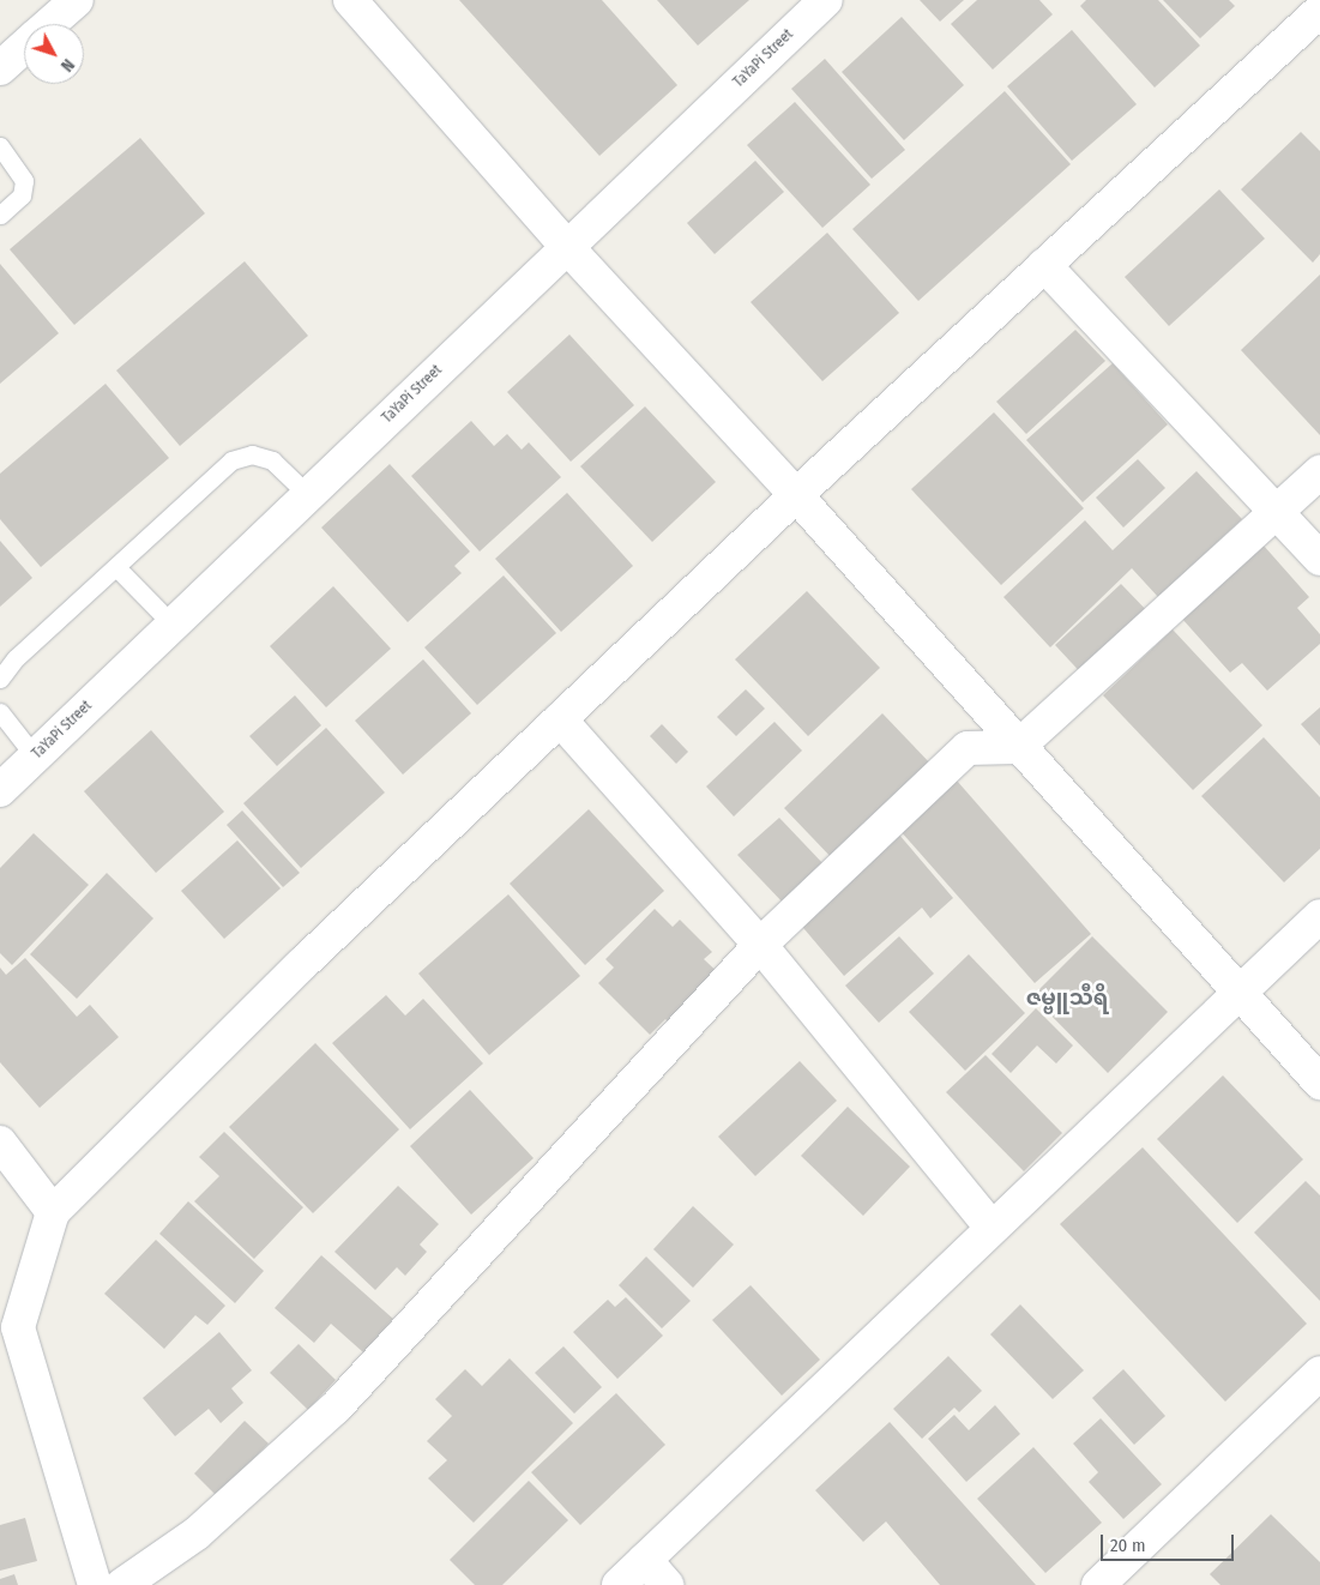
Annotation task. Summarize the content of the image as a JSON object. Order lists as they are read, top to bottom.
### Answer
{
  "streets": {
    "street": ["TaYaPi Street"]
  },
  "districts": ["ဇမ္ဗူသီရိ"],
  "scale_bar": "20 m",
  "north": "bottom right"
}
